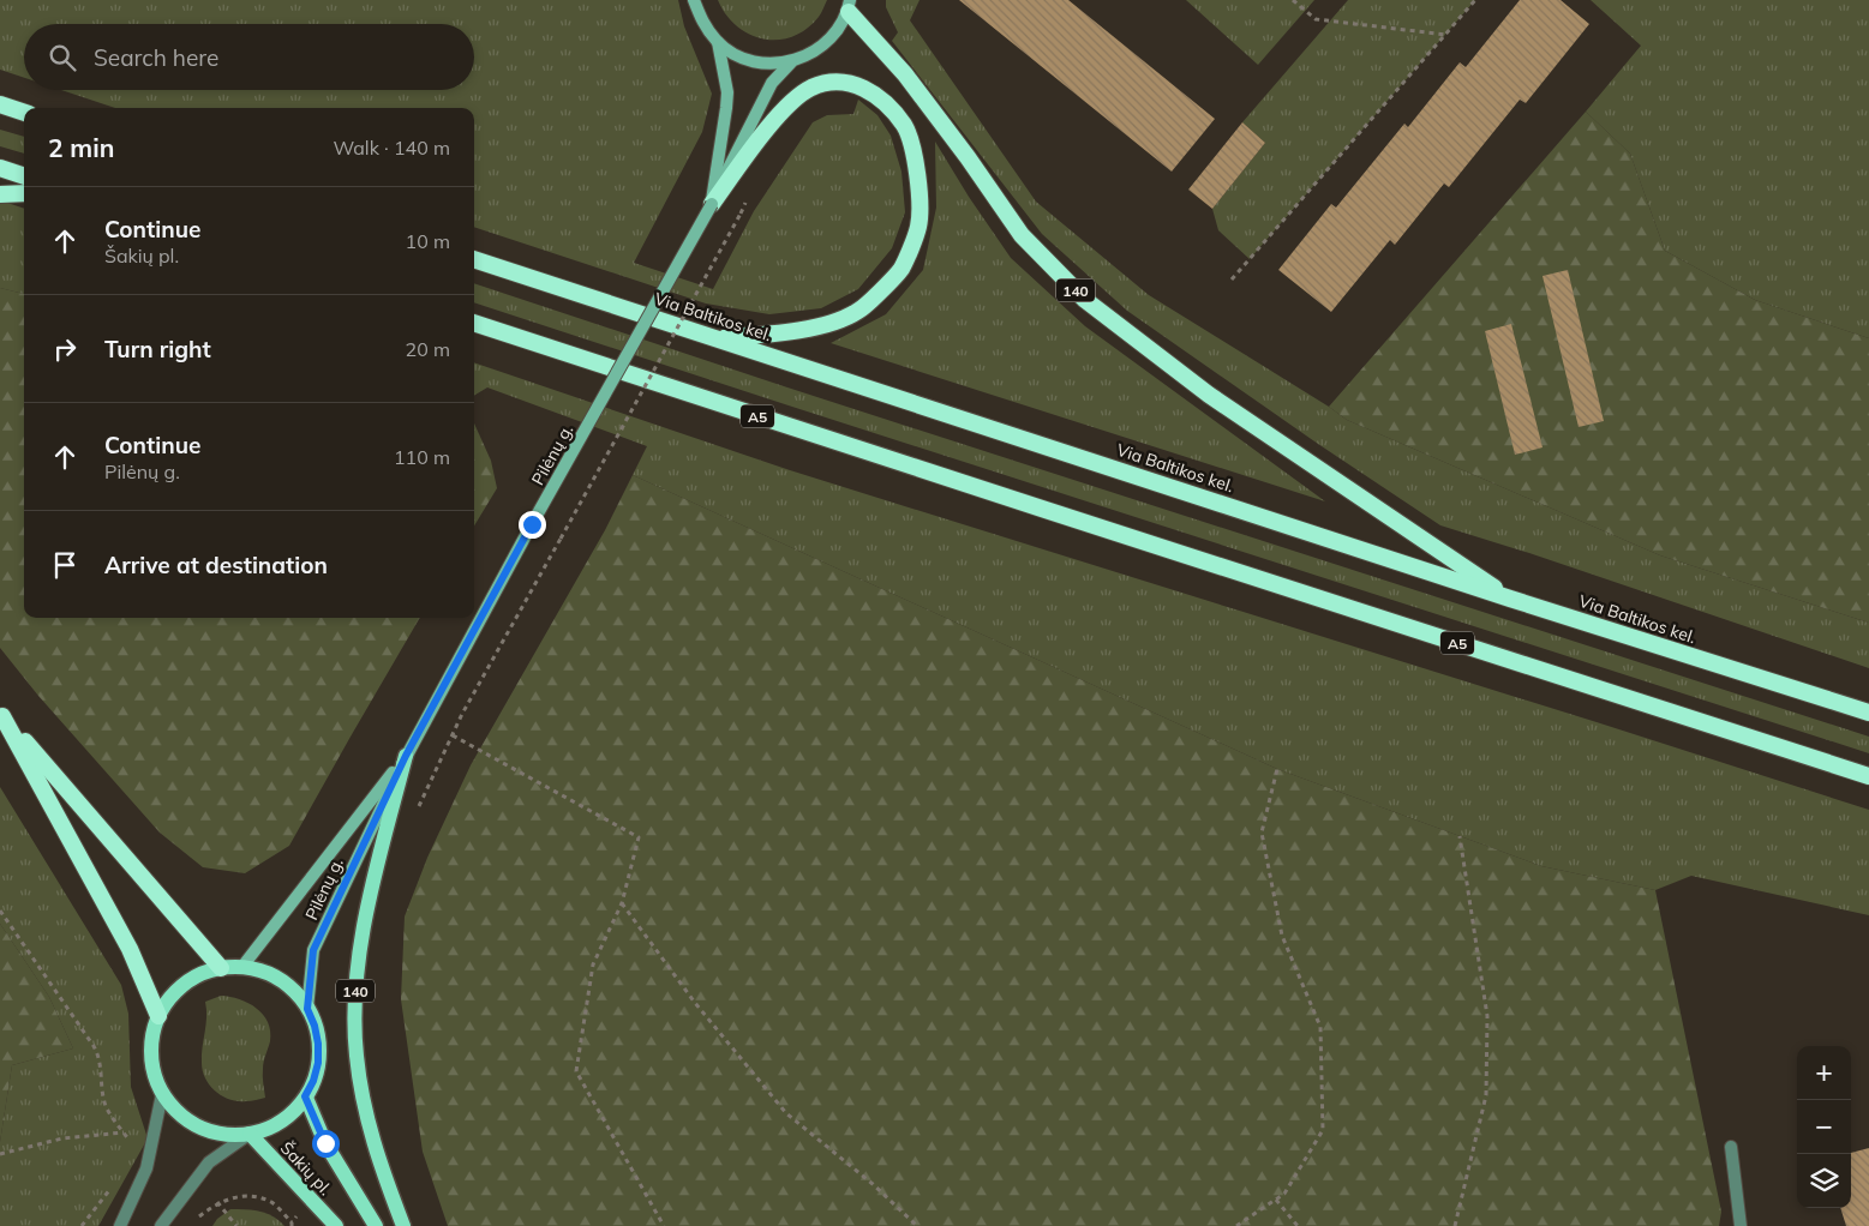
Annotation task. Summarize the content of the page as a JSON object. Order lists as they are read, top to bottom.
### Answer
{
  "streets": {
    "highway": ["140", "Via Baltikos kel.", "A5"],
    "main road": ["Pilėnų g.", "Šakių pl."]
  },
  "crossings": [
    ["140", "Via Baltikos kel."],
    ["140", "Pilėnų g."],
    ["Pilėnų g.", "Šakių pl."]
  ],
  "page": {
    "search": "Search here",
    "heading": ["2 min", "Walk · 140 m"],
    "list": [
      ["Continue", "Šakių pl.", "10 m"],
      ["Turn right", "20 m"],
      ["Continue", "Pilėnų g.", "110 m"],
      "Arrive at destination"
    ],
    "map_buttons": ["+", "−"]
  }
}
